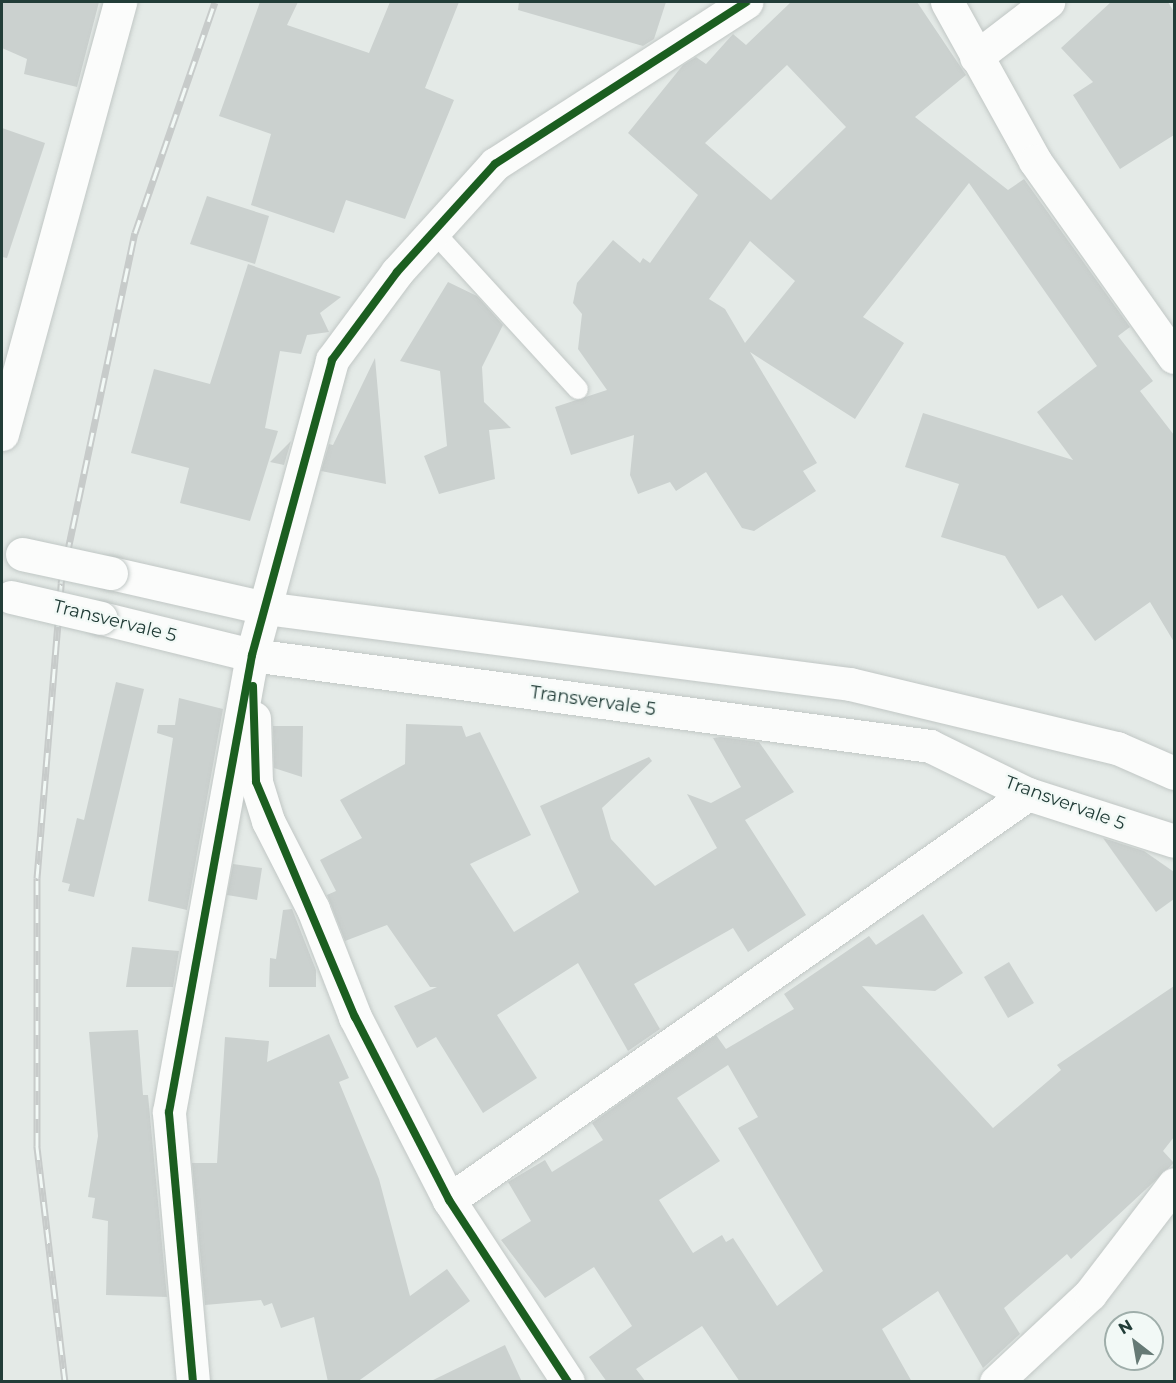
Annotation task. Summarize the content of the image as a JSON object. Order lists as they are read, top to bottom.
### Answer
{
  "streets": {
    "street": ["Transvervale 5"]
  },
  "north": "top left"
}
